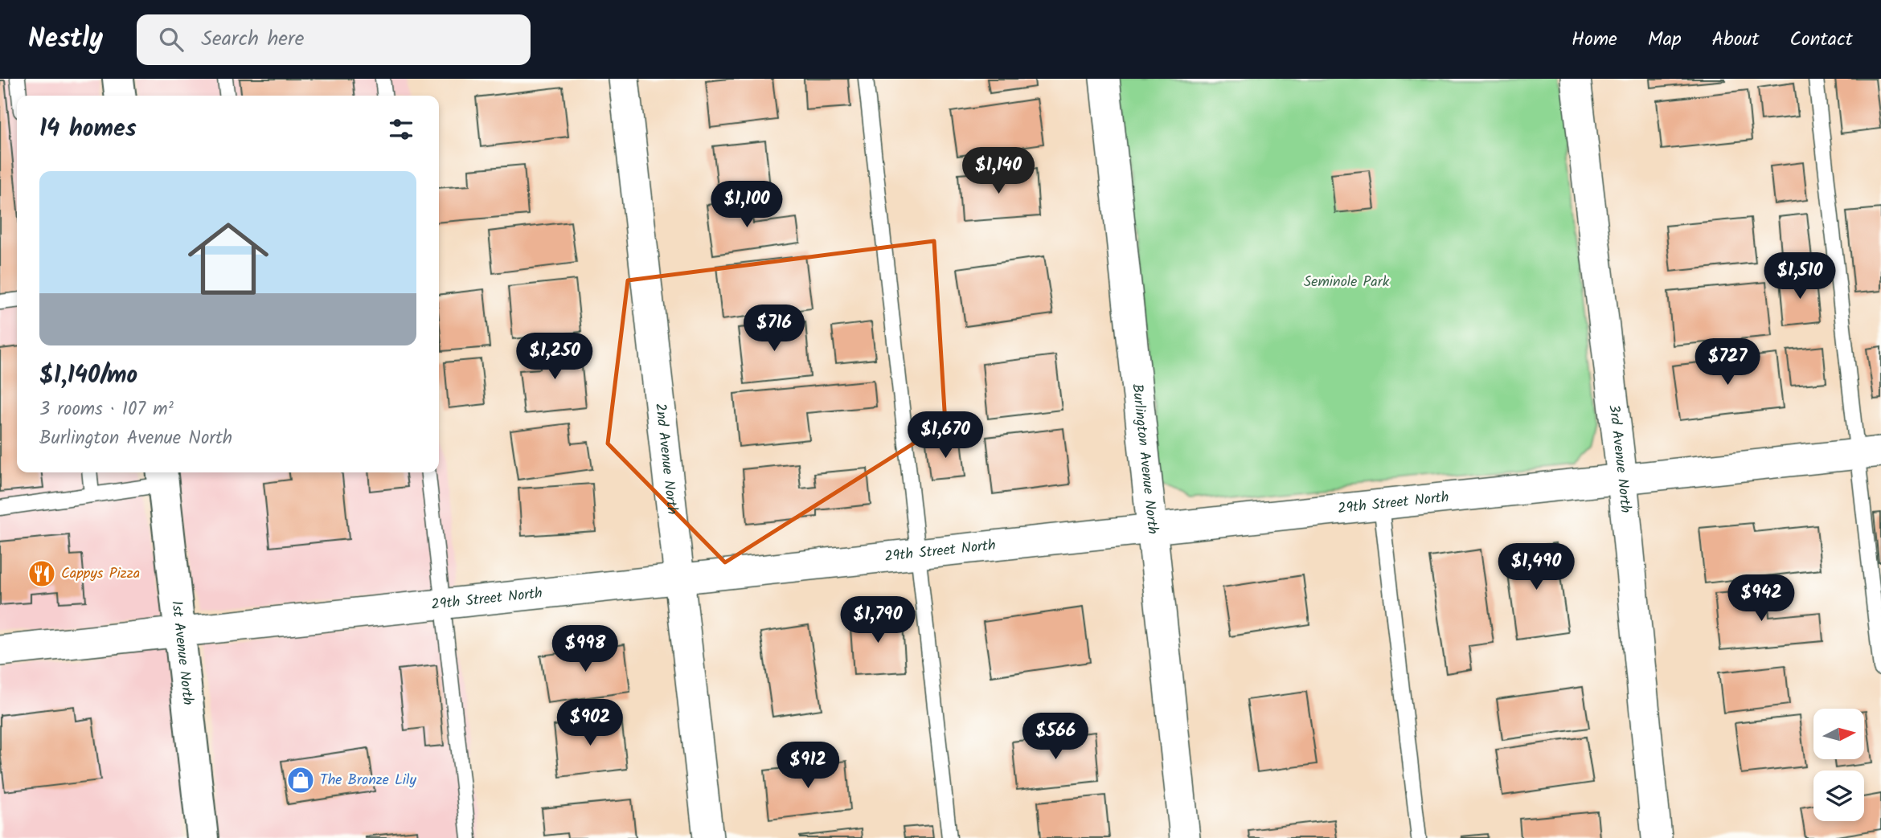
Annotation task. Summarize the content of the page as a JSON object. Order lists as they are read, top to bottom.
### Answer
{
  "streets": {
    "main road": ["1st Avenue North"],
    "street": [
      "Burlington Avenue North",
      "3rd Avenue North",
      "2nd Avenue North",
      "29th Street North"
    ]
  },
  "crossings": [
    ["Burlington Avenue North", "29th Street North"],
    ["3rd Avenue North", "29th Street North"],
    ["2nd Avenue North", "29th Street North"],
    ["29th Street North", "1st Avenue North"]
  ],
  "parks": ["Seminole Park"],
  "places": {
    "restaurant": ["Cappys Pizza"],
    "shop": ["The Bronze Lily"]
  },
  "north": "right",
  "page": {
    "header": "Nestly",
    "search": "Search here",
    "nav": [
      "Home",
      "Map",
      "About",
      "Contact"
    ],
    "heading": "14 homes",
    "price": [
      "$1,140",
      "$1,100",
      "$1,510",
      "$716",
      "$1,250",
      "$727",
      "$1,670",
      "$1,490",
      "$942",
      "$1,790",
      "$998",
      "$902",
      "$566",
      "$912"
    ],
    "list": [
      {
        "name": "$1,140/mo",
        "note": "3 rooms · 107 m² · Burlington Avenue North"
      }
    ]
  }
}
